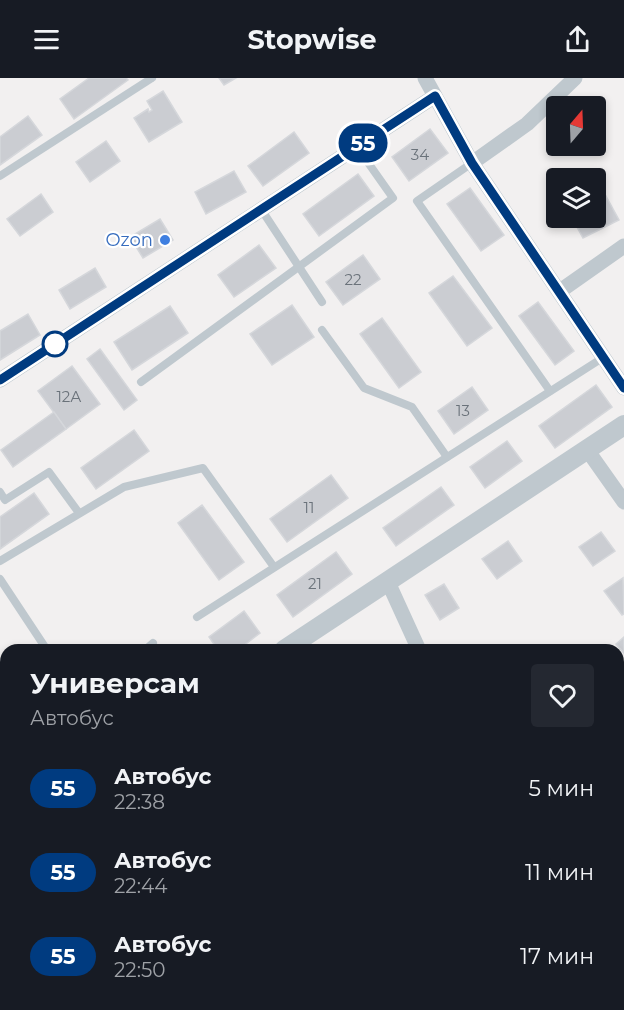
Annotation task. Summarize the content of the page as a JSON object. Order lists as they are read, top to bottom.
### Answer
{
  "places": ["Ozon"],
  "lines": ["bus line 55"],
  "house_numbers": [
    "34",
    "22",
    "12А",
    "13",
    "11",
    "21"
  ],
  "north": "top",
  "page": {
    "header": "Stopwise",
    "on_map": "55",
    "heading": ["Универсам", "Автобус"],
    "list": [
      {
        "mark": "55",
        "name": "Автобус",
        "note": "22:38",
        "value": "5 мин"
      },
      {
        "mark": "55",
        "name": "Автобус",
        "note": "22:44",
        "value": "11 мин"
      },
      {
        "mark": "55",
        "name": "Автобус",
        "note": "22:50",
        "value": "17 мин"
      }
    ]
  }
}
